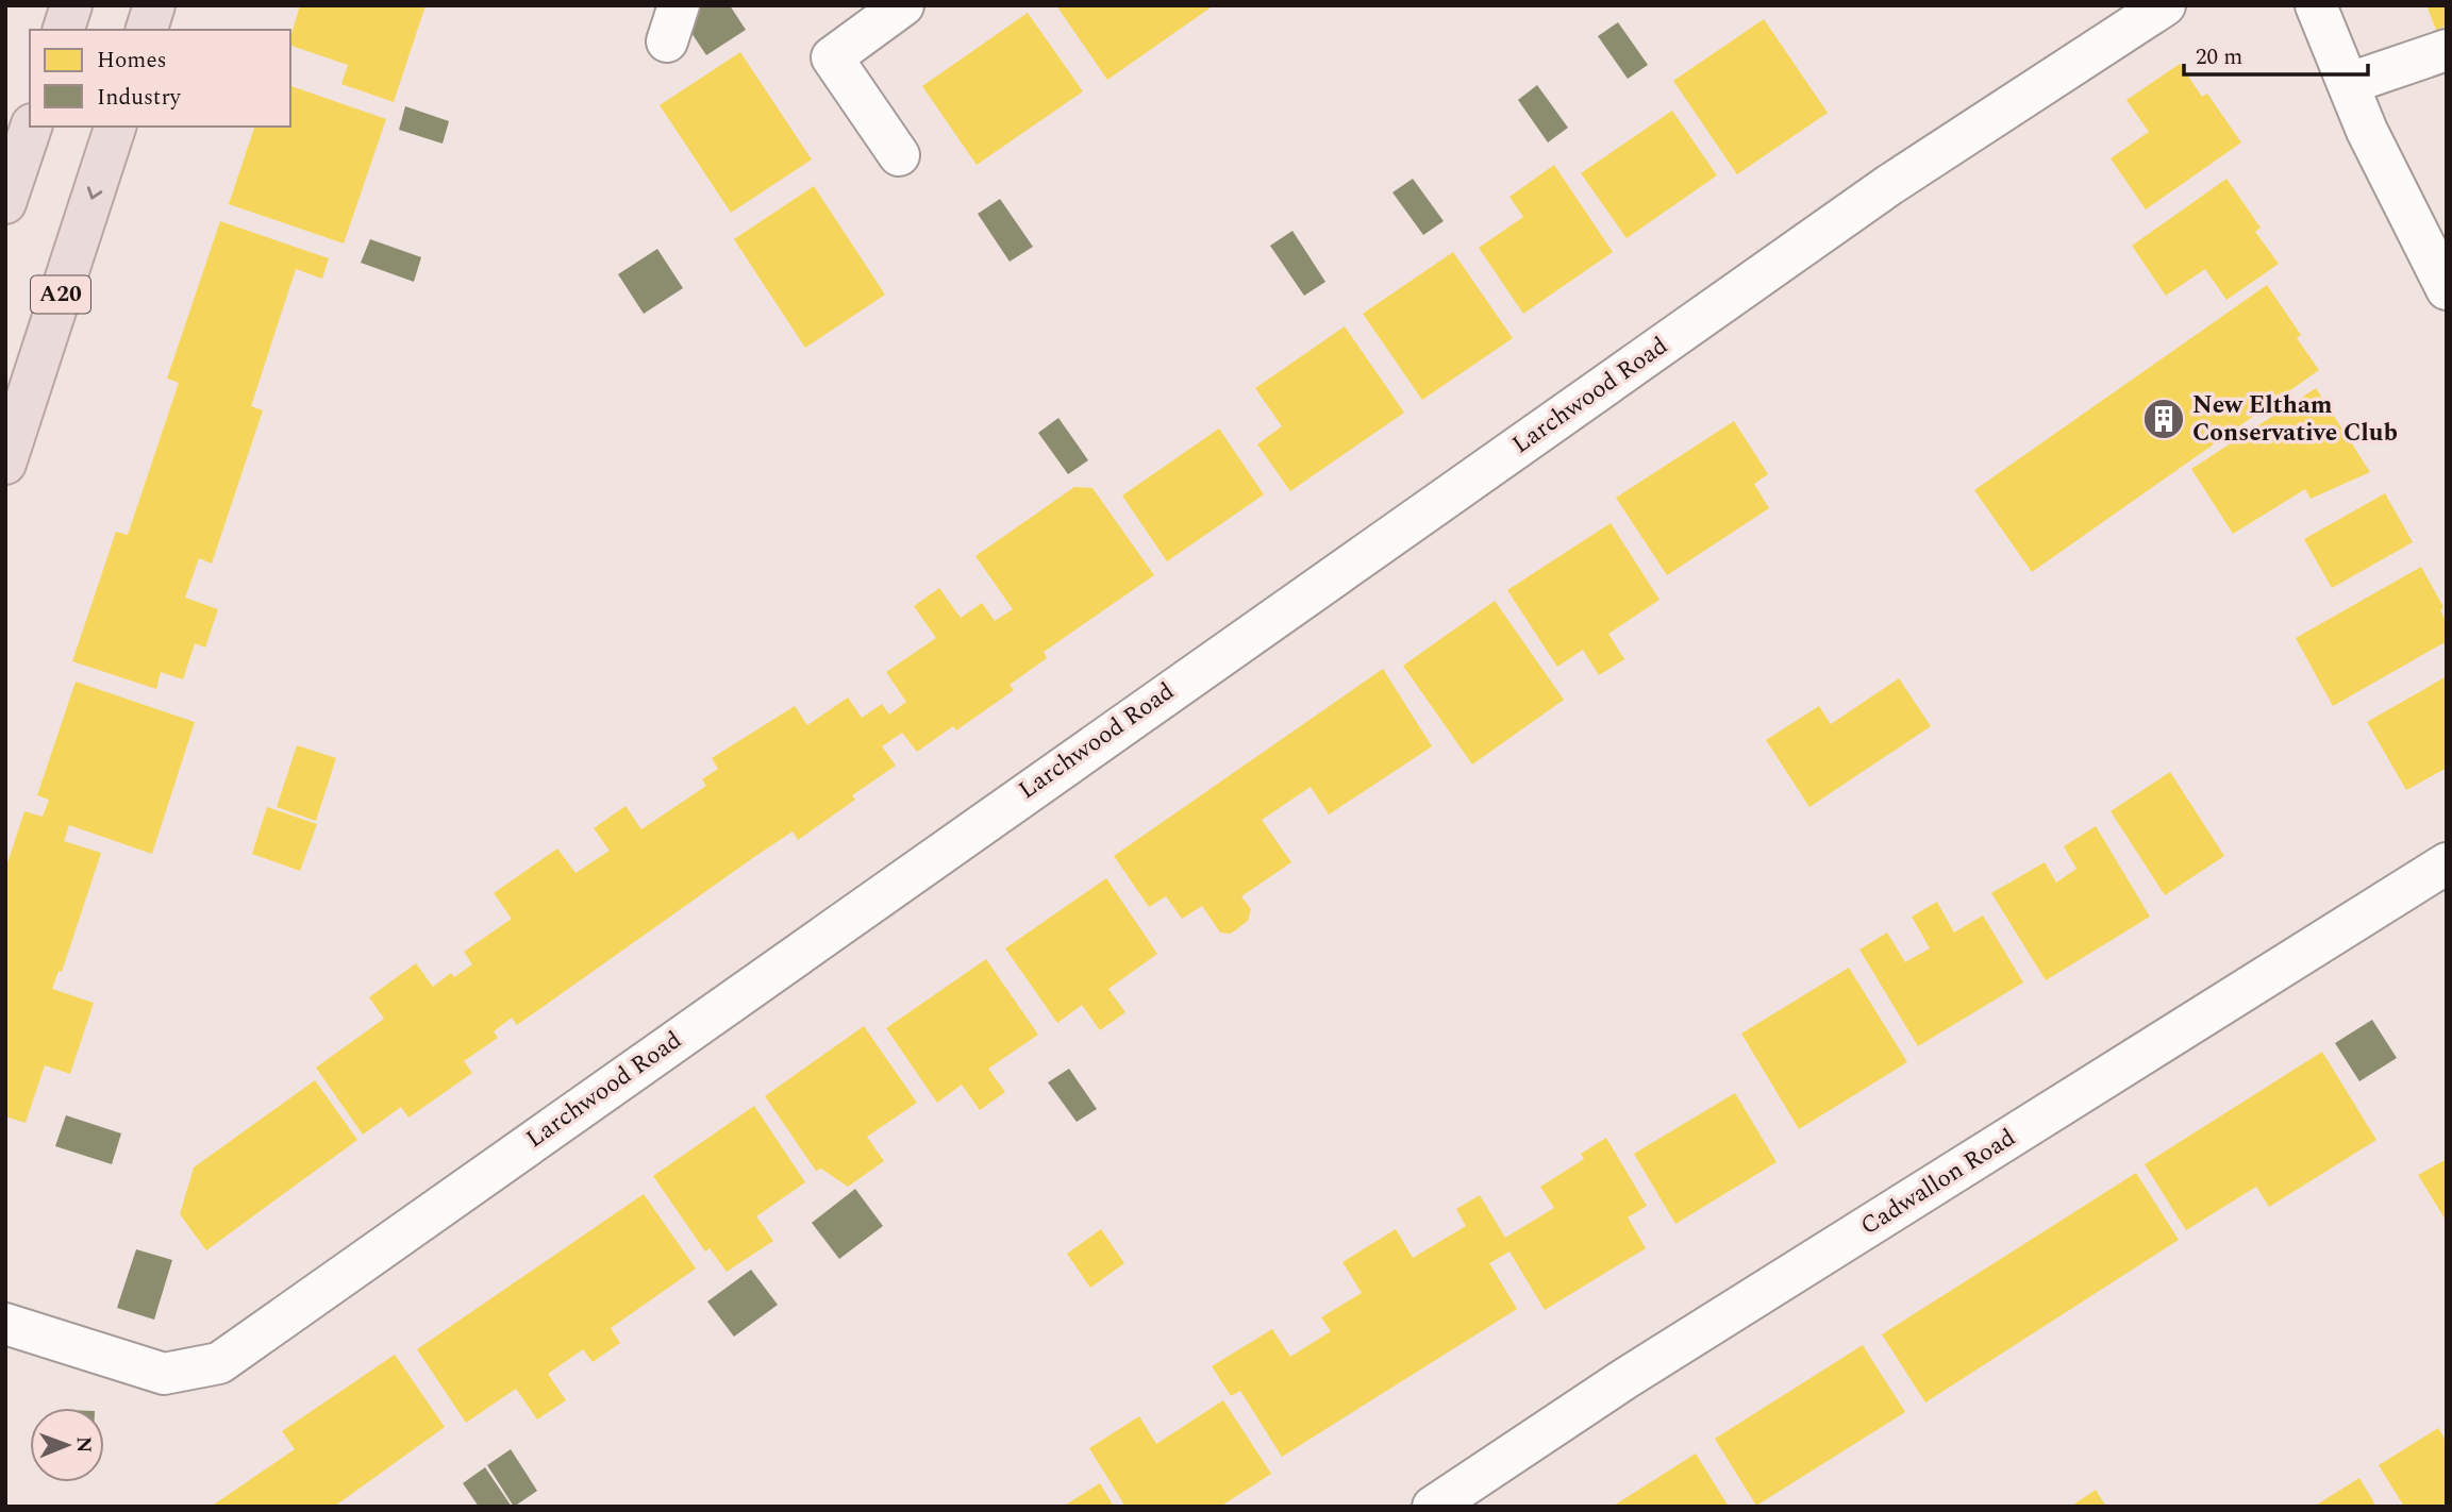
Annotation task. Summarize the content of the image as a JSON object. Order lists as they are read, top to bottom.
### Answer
{
  "streets": {
    "highway": ["A20"],
    "street": ["Larchwood Road", "Cadwallon Road"]
  },
  "places": {
    "building": ["New Eltham Conservative Club"]
  },
  "legend": ["Homes", "Industry"],
  "scale_bar": "20 m",
  "north": "right"
}
